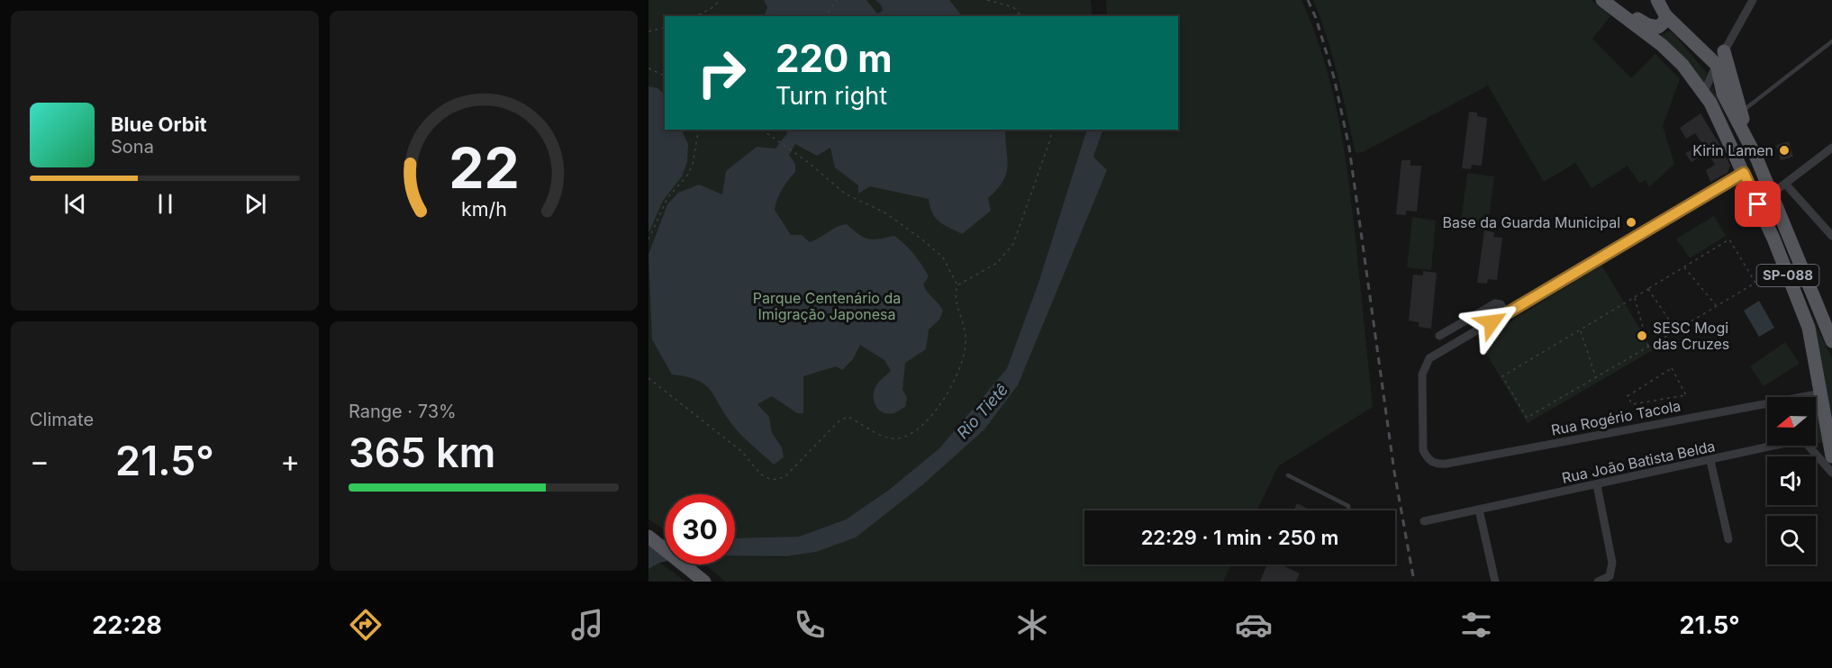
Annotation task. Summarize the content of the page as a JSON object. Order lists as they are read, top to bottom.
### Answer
{
  "streets": {
    "main road": ["SP-088"],
    "street": ["Rua Rogério Tacola", "Rua João Batista Belda"]
  },
  "crossings": [
    ["SP-088", "Rua Rogério Tacola"]
  ],
  "water": ["Rio Tietê"],
  "parks": ["Parque Centenário da Imigração Japonesa"],
  "places": ["Kirin Lamen", "Base da Guarda Municipal", "SESC Mogi das Cruzes"],
  "north": "left",
  "page": {
    "turn": ["220 m", "Turn right"],
    "song": ["Blue Orbit", "Sona"],
    "tile": [
      "Climate",
      ["Range · 73%", "365 km"]
    ],
    "heat": ["−", "21.5°", "+"],
    "limit": "30",
    "trip": "22:29 · 1 min · 250 m",
    "tabs": ["22:28", "21.5°"],
    "gauge": ["22", "km/h"]
  }
}
